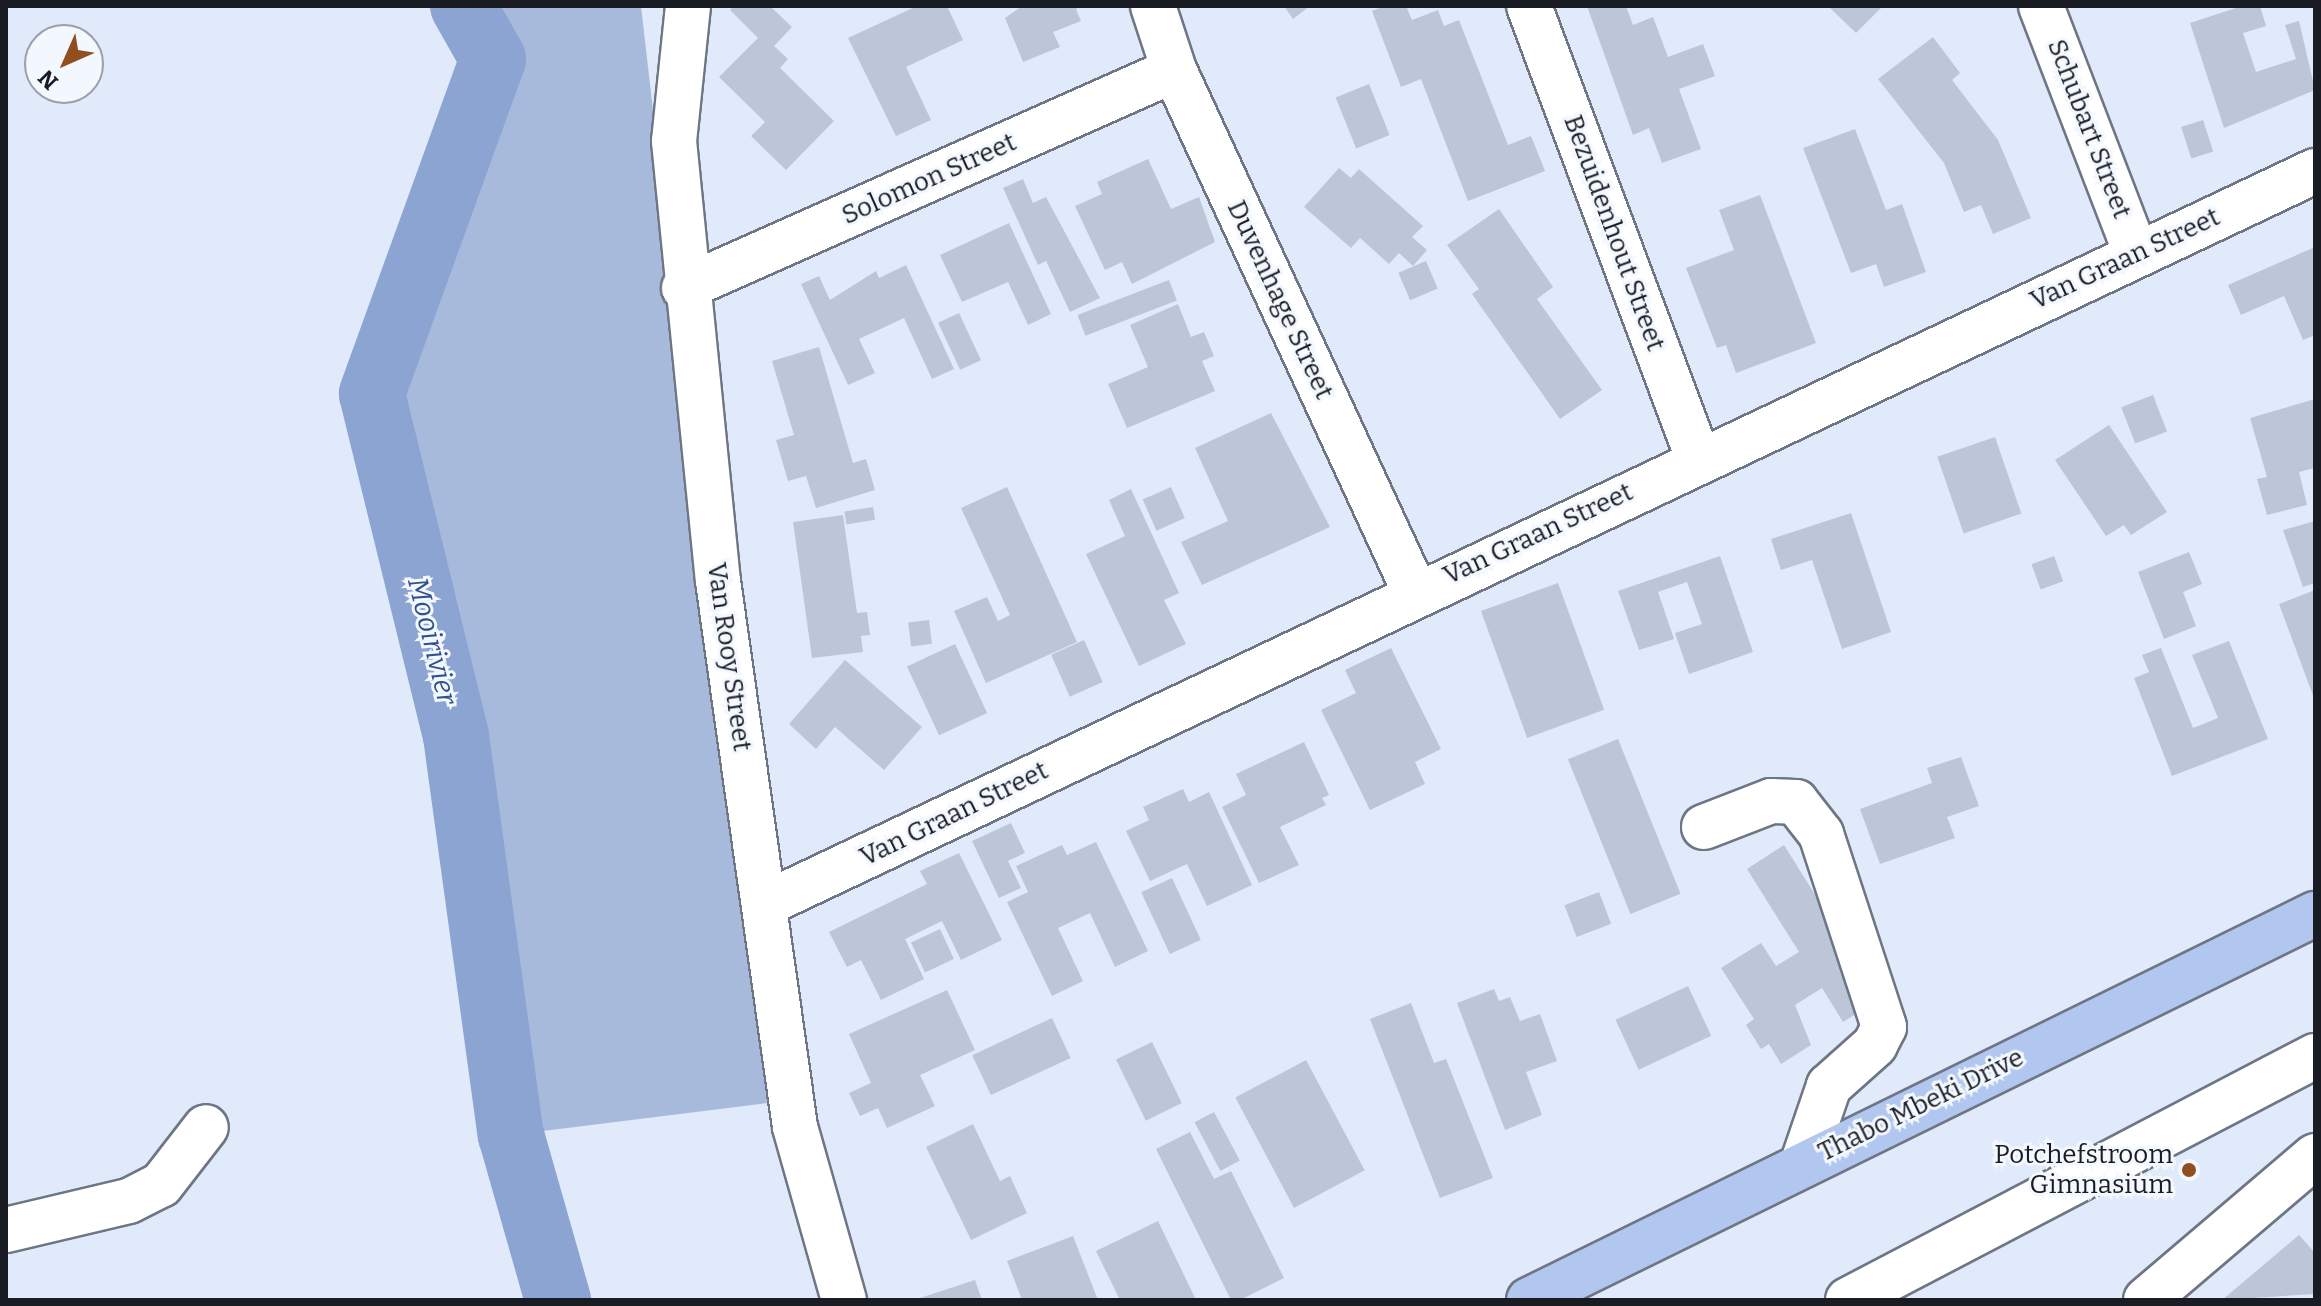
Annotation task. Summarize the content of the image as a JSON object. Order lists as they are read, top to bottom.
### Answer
{
  "streets": {
    "main road": ["Thabo Mbeki Drive"],
    "street": [
      "Schubart Street",
      "Solomon Street",
      "Bezuidenhout Street",
      "Van Graan Street",
      "Duvenhage Street",
      "Van Rooy Street"
    ]
  },
  "crossings": [
    ["Schubart Street", "Van Graan Street"],
    ["Solomon Street", "Duvenhage Street"],
    ["Solomon Street", "Van Rooy Street"],
    ["Bezuidenhout Street", "Van Graan Street"],
    ["Van Graan Street", "Duvenhage Street"],
    ["Van Graan Street", "Van Rooy Street"]
  ],
  "water": ["Mooirivier"],
  "places": ["Potchefstroom Gimnasium"],
  "north": "bottom left"
}
